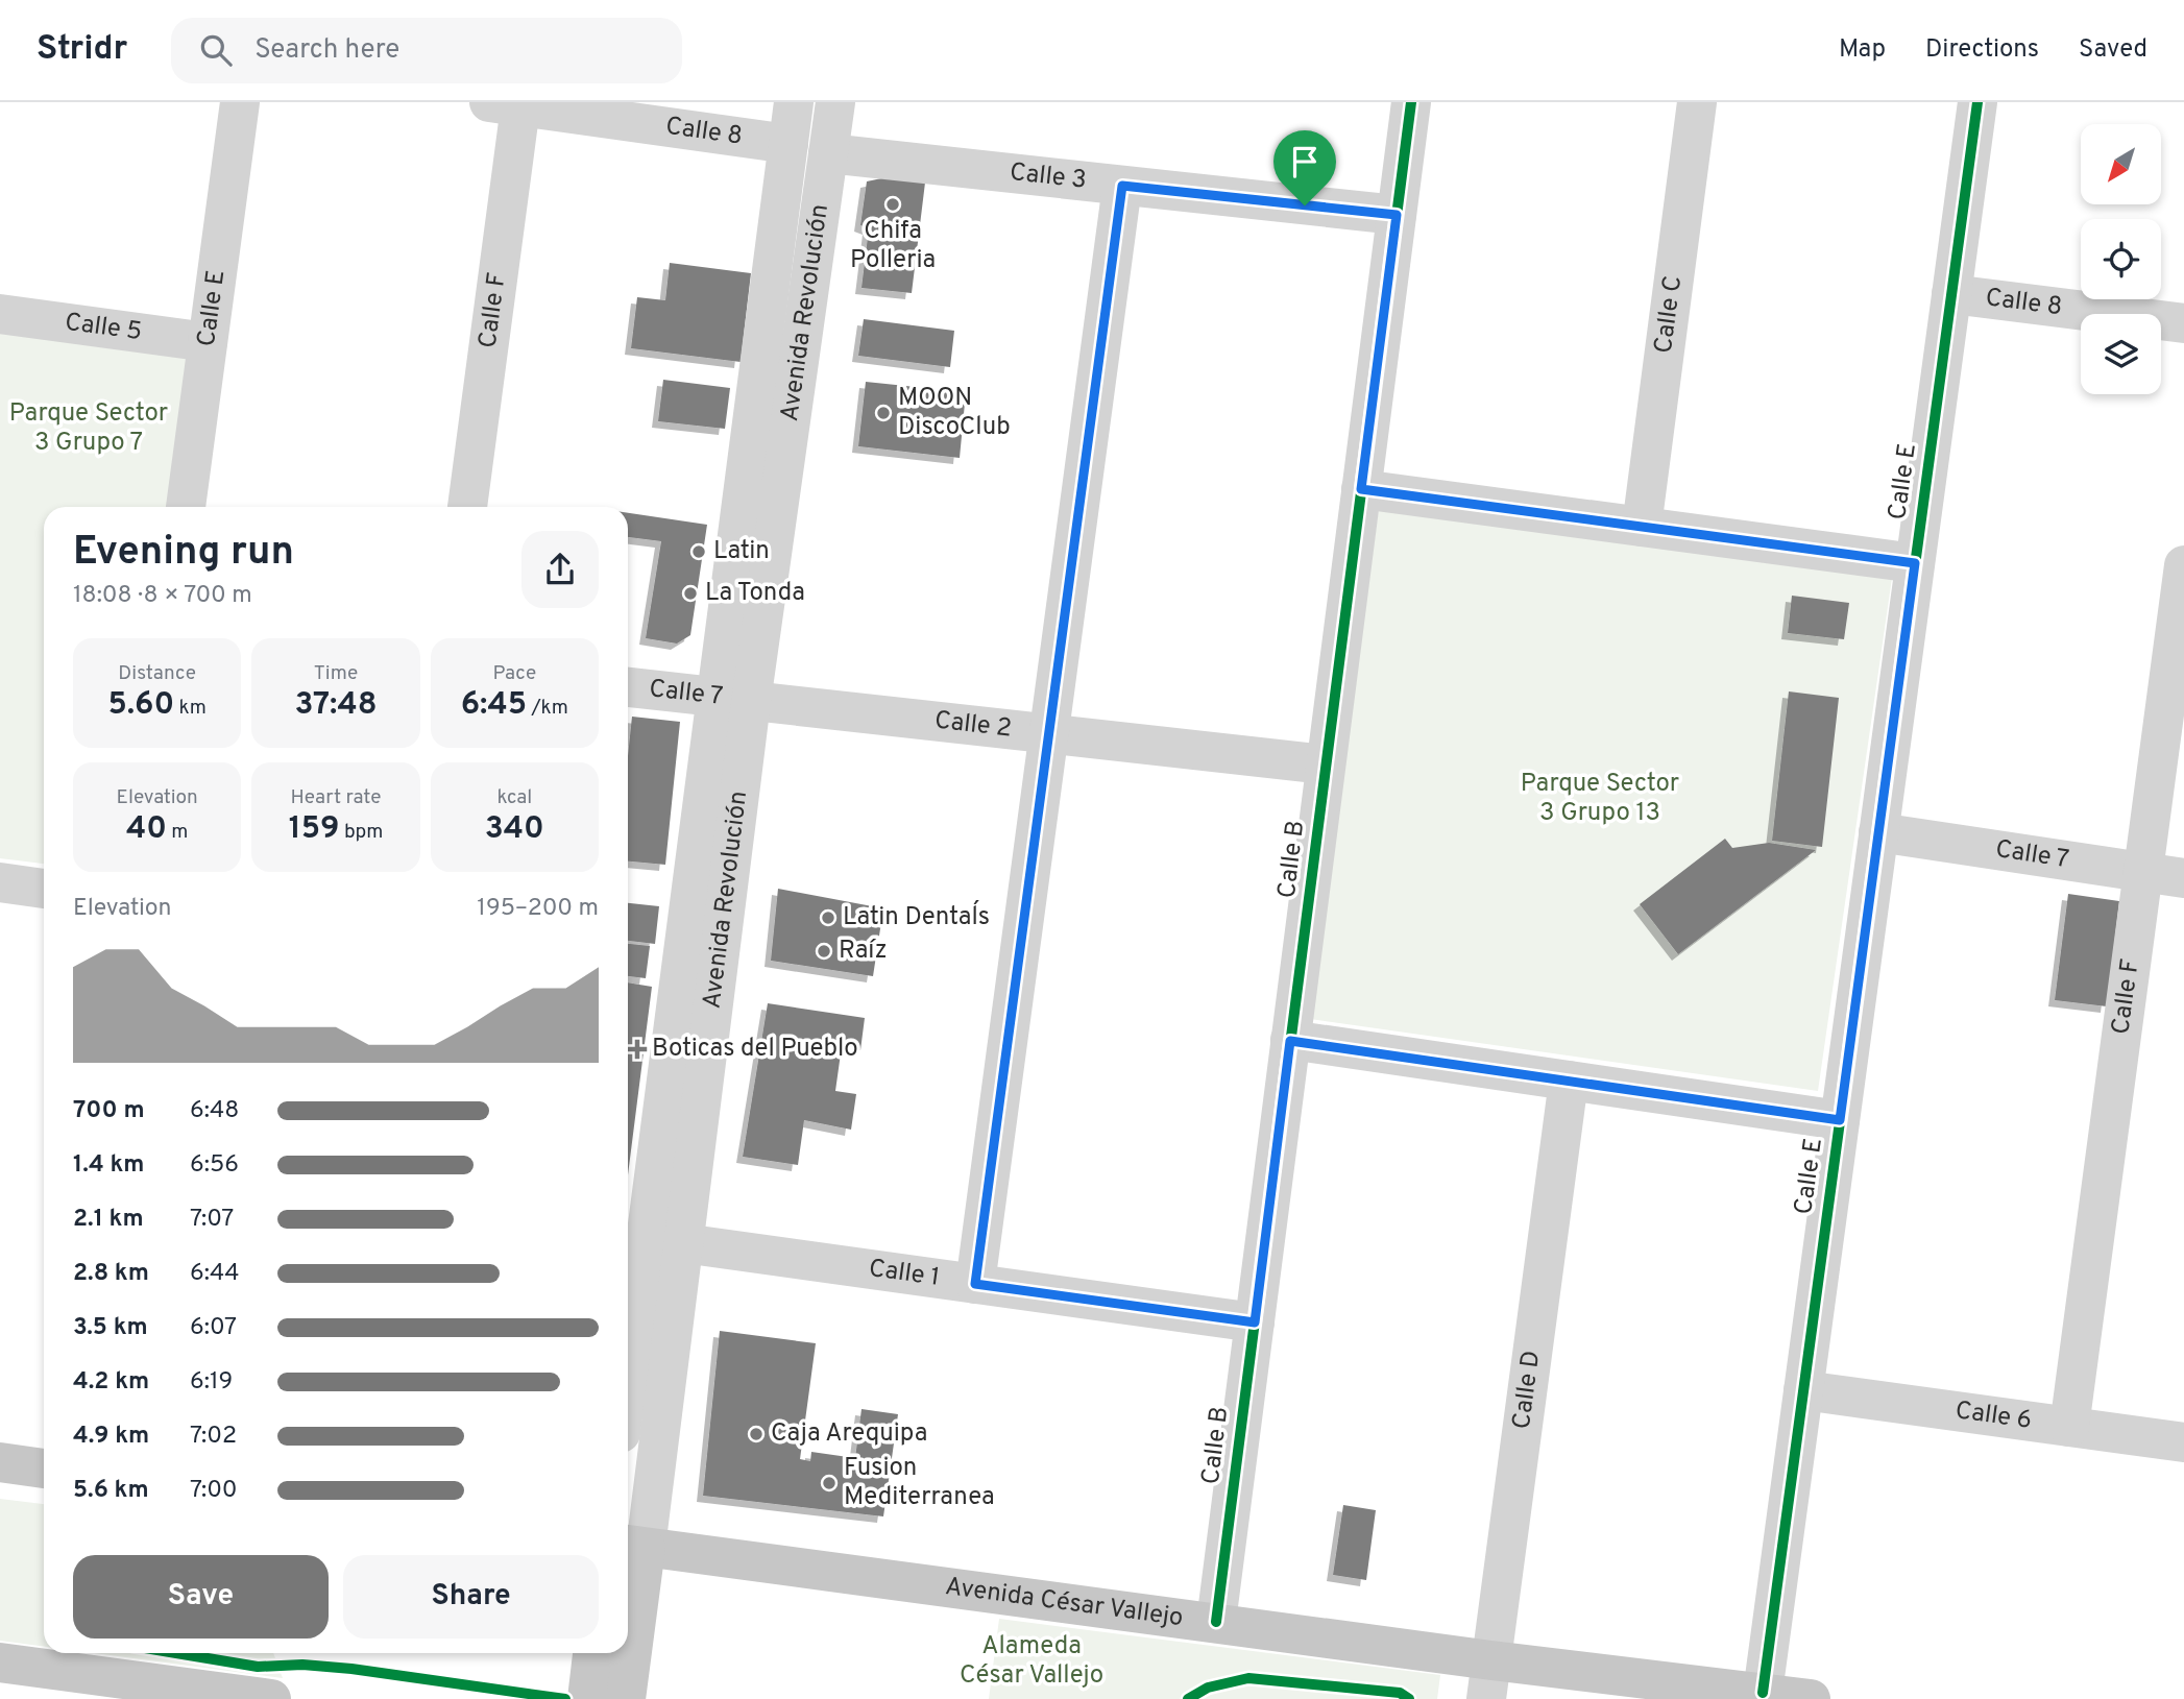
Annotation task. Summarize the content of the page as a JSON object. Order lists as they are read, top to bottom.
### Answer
{
  "streets": {
    "main road": ["Avenida Revolución", "Avenida César Vallejo"],
    "street": [
      "Calle 8",
      "Calle 3",
      "Calle E",
      "Calle F",
      "Calle C",
      "Calle 5",
      "Calle 7",
      "Calle 2",
      "Calle B",
      "Calle 1",
      "Calle D",
      "Calle 6"
    ]
  },
  "crossings": [
    ["Calle 8", "Calle E"],
    ["Calle 8", "Calle F"],
    ["Calle 8", "Avenida Revolución"],
    ["Calle 3", "Avenida Revolución"],
    ["Calle 3", "Calle B"],
    ["Calle E", "Calle 5"],
    ["Calle E", "Calle 7"],
    ["Calle E", "Calle 6"],
    ["Calle E", "Avenida César Vallejo"],
    ["Calle F", "Calle 7"],
    ["Calle F", "Calle 6"],
    ["Avenida Revolución", "Calle 7"],
    ["Avenida Revolución", "Calle 2"],
    ["Avenida Revolución", "Calle 1"],
    ["Avenida Revolución", "Avenida César Vallejo"],
    ["Calle 7", "Calle 2"],
    ["Calle 2", "Calle B"],
    ["Calle B", "Calle 1"],
    ["Calle B", "Avenida César Vallejo"],
    ["Calle D", "Avenida César Vallejo"]
  ],
  "parks": ["Parque Sector 3 Grupo 7", "Parque Sector 3 Grupo 13", "Alameda César Vallejo"],
  "places": {
    "other": [
      "Chifa Polleria",
      "MOON DiscoClub",
      "Latin",
      "La Tonda",
      "Latin Dental´s",
      "Raíz",
      "Caja Arequipa",
      "Fusion Mediterranea"
    ],
    "health": ["Boticas del Pueblo"]
  },
  "north": "bottom left",
  "page": {
    "header": "Stridr",
    "search": "Search here",
    "nav": ["Map", "Directions", "Saved"],
    "heading": ["Evening run", "18:08 · 8 × 700 m"],
    "stats": [
      ["Distance", "5.60 km"],
      ["Time", "37:48"],
      ["Pace", "6:45 /km"],
      ["Elevation", "40 m"],
      ["Heart rate", "159 bpm"],
      ["kcal", "340"]
    ],
    "chart": ["Elevation", "195–200 m"],
    "list": [
      {
        "name": "700 m",
        "note": "6:48"
      },
      {
        "name": "1.4 km",
        "note": "6:56"
      },
      {
        "name": "2.1 km",
        "note": "7:07"
      },
      {
        "name": "2.8 km",
        "note": "6:44"
      },
      {
        "name": "3.5 km",
        "note": "6:07"
      },
      {
        "name": "4.2 km",
        "note": "6:19"
      },
      {
        "name": "4.9 km",
        "note": "7:02"
      },
      {
        "name": "5.6 km",
        "note": "7:00"
      }
    ],
    "buttons": ["Save", "Share"]
  }
}
